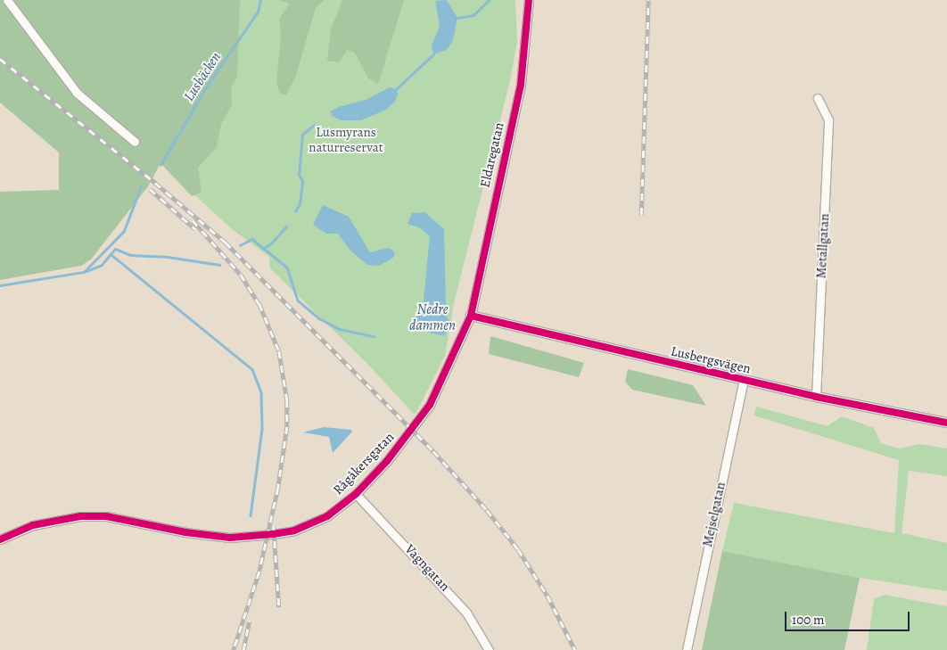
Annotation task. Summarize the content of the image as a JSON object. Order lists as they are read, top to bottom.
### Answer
{
  "streets": {
    "street": [
      "Eldaregatan",
      "Metallgatan",
      "Lusbergsvägen",
      "Rågåkersgatan",
      "Mejselgatan",
      "Vagngatan"
    ]
  },
  "crossings": [
    ["Eldaregatan", "Lusbergsvägen"],
    ["Eldaregatan", "Rågåkersgatan"],
    ["Metallgatan", "Lusbergsvägen"],
    ["Lusbergsvägen", "Rågåkersgatan"],
    ["Lusbergsvägen", "Mejselgatan"],
    ["Rågåkersgatan", "Vagngatan"]
  ],
  "water": ["Lusbäcken", "Nedre dammen"],
  "parks": ["Lusmyrans naturreservat"],
  "scale_bar": "100 m"
}
